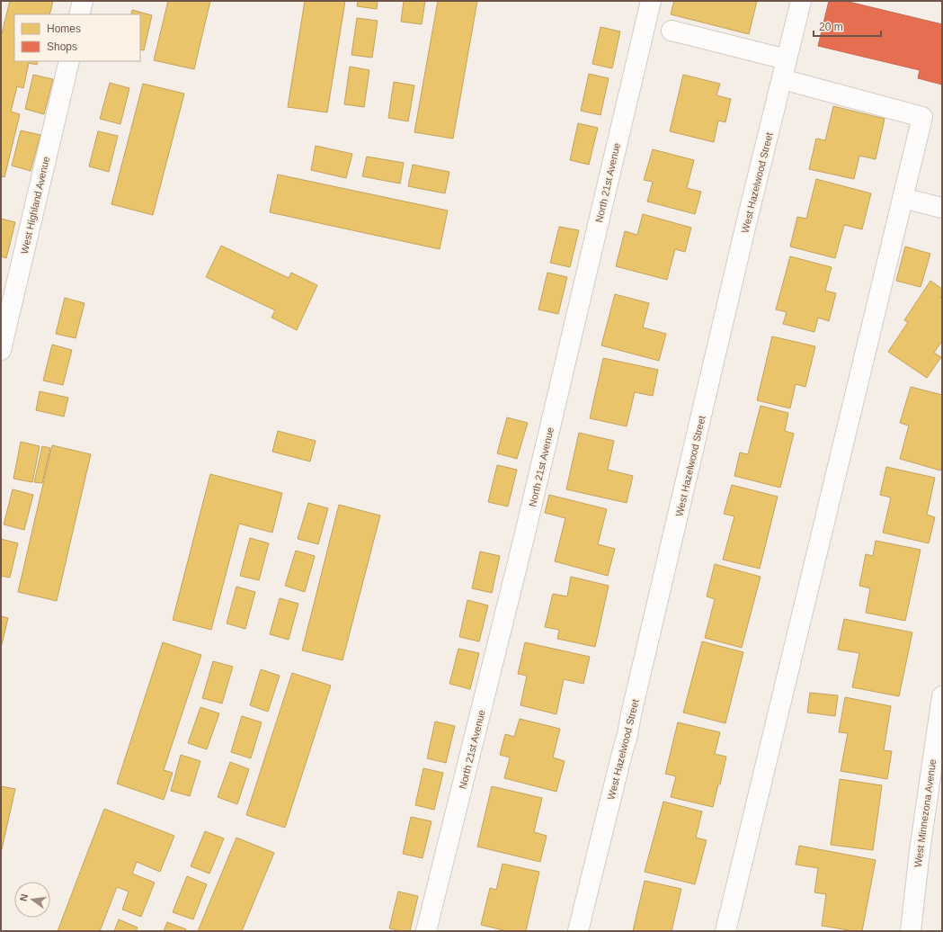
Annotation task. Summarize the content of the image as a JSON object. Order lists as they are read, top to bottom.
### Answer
{
  "streets": {
    "street": [
      "North 21st Avenue",
      "West Hazelwood Street",
      "West Highland Avenue",
      "West Minnezona Avenue"
    ]
  },
  "legend": ["Homes", "Shops"],
  "scale_bar": "20 m",
  "north": "left"
}
